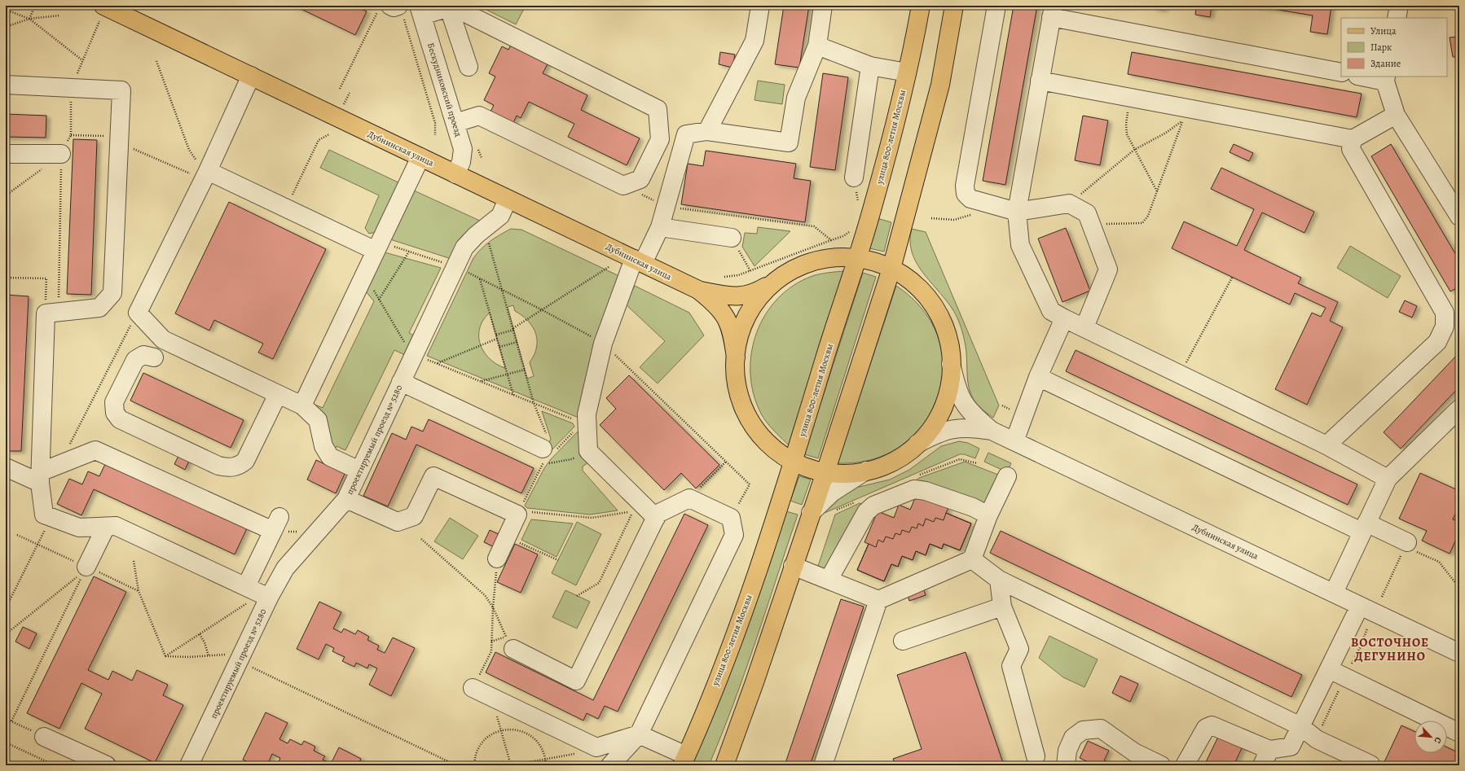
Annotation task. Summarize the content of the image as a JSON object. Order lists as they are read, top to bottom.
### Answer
{
  "streets": {
    "main road": ["улица 800-летия Москвы", "Дубнинская улица"],
    "street": ["Бескудниковский проезд", "проектируемый проезд № 5280"]
  },
  "crossings": [
    ["Бескудниковский проезд", "Дубнинская улица"],
    ["Дубнинская улица", "проектируемый проезд № 5280"]
  ],
  "districts": ["ВОСТОЧНОЕ ДЕГУНИНО"],
  "legend": ["Улица", "Парк", "Здание"],
  "north": "bottom right"
}
